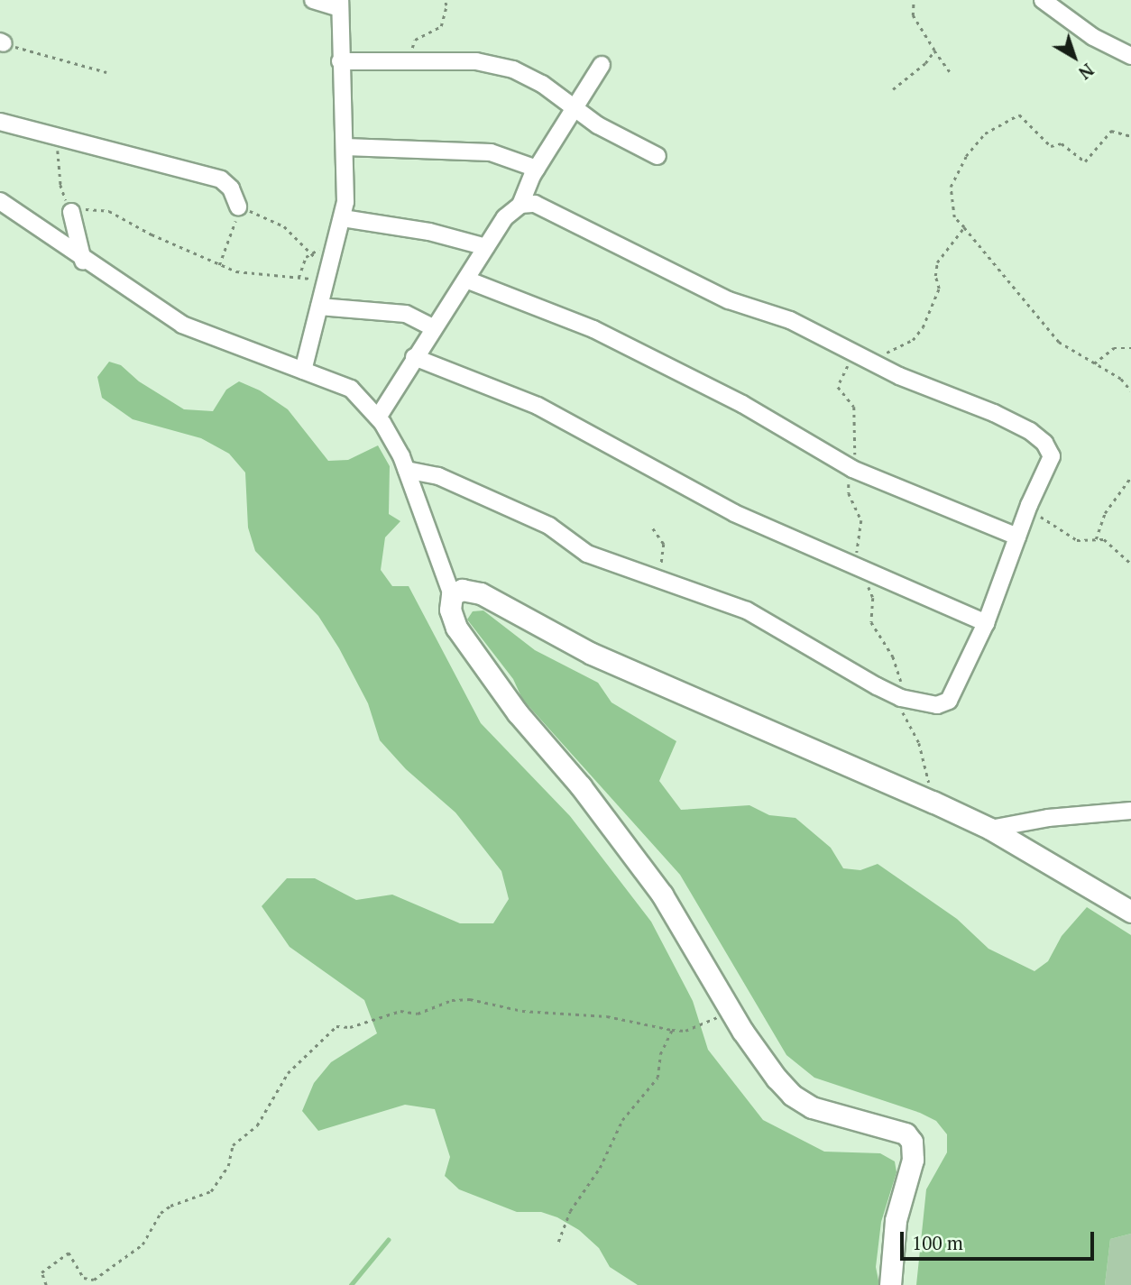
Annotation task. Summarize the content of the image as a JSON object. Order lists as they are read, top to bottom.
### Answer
{
  "scale_bar": "100 m",
  "north": "bottom right"
}
